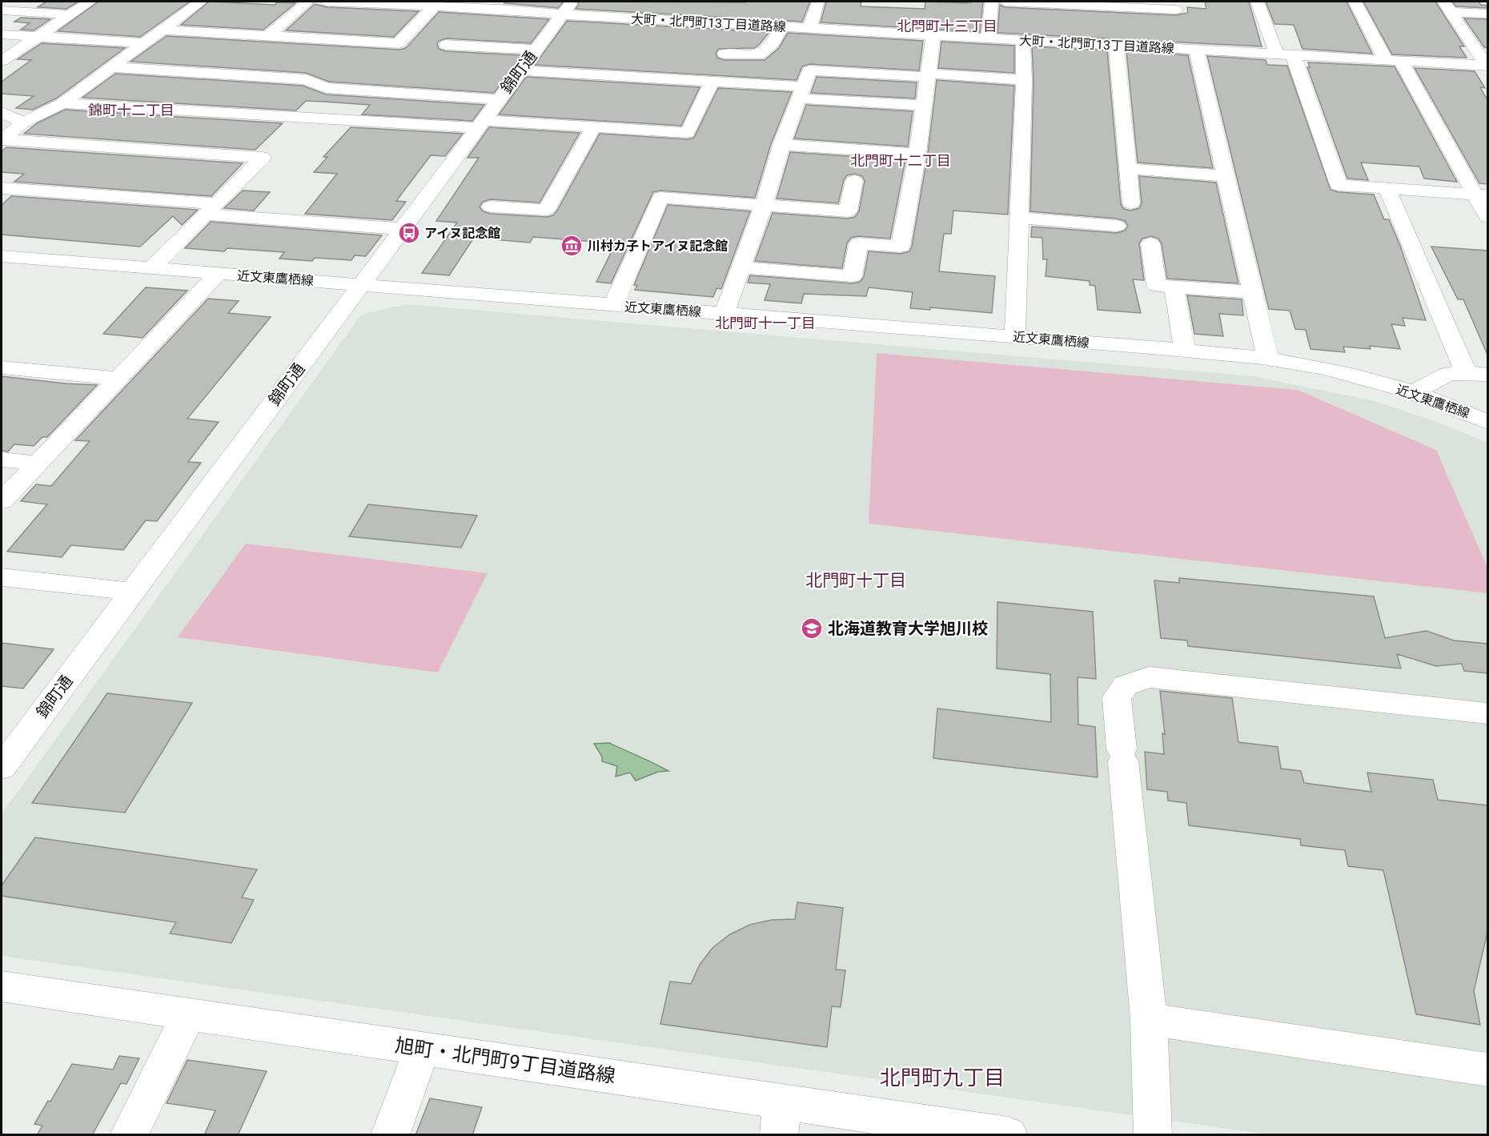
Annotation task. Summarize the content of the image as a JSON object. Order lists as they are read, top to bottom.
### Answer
{
  "streets": {
    "street": [
      "大町・北門町13丁目道路線",
      "錦町通",
      "近文東鷹栖線",
      "旭町・北門町9丁目道路線"
    ]
  },
  "crossings": [
    ["大町・北門町13丁目道路線", "錦町通"],
    ["錦町通", "近文東鷹栖線"]
  ],
  "districts": [
    "北門町十三丁目",
    "錦町十二丁目",
    "北門町十二丁目",
    "北門町十一丁目",
    "北門町十丁目",
    "北門町九丁目"
  ],
  "places": {
    "bus stop": ["アイヌ記念館"],
    "museum": ["川村カ子トアイヌ記念館"],
    "school or university": ["北海道教育大学旭川校"]
  }
}
